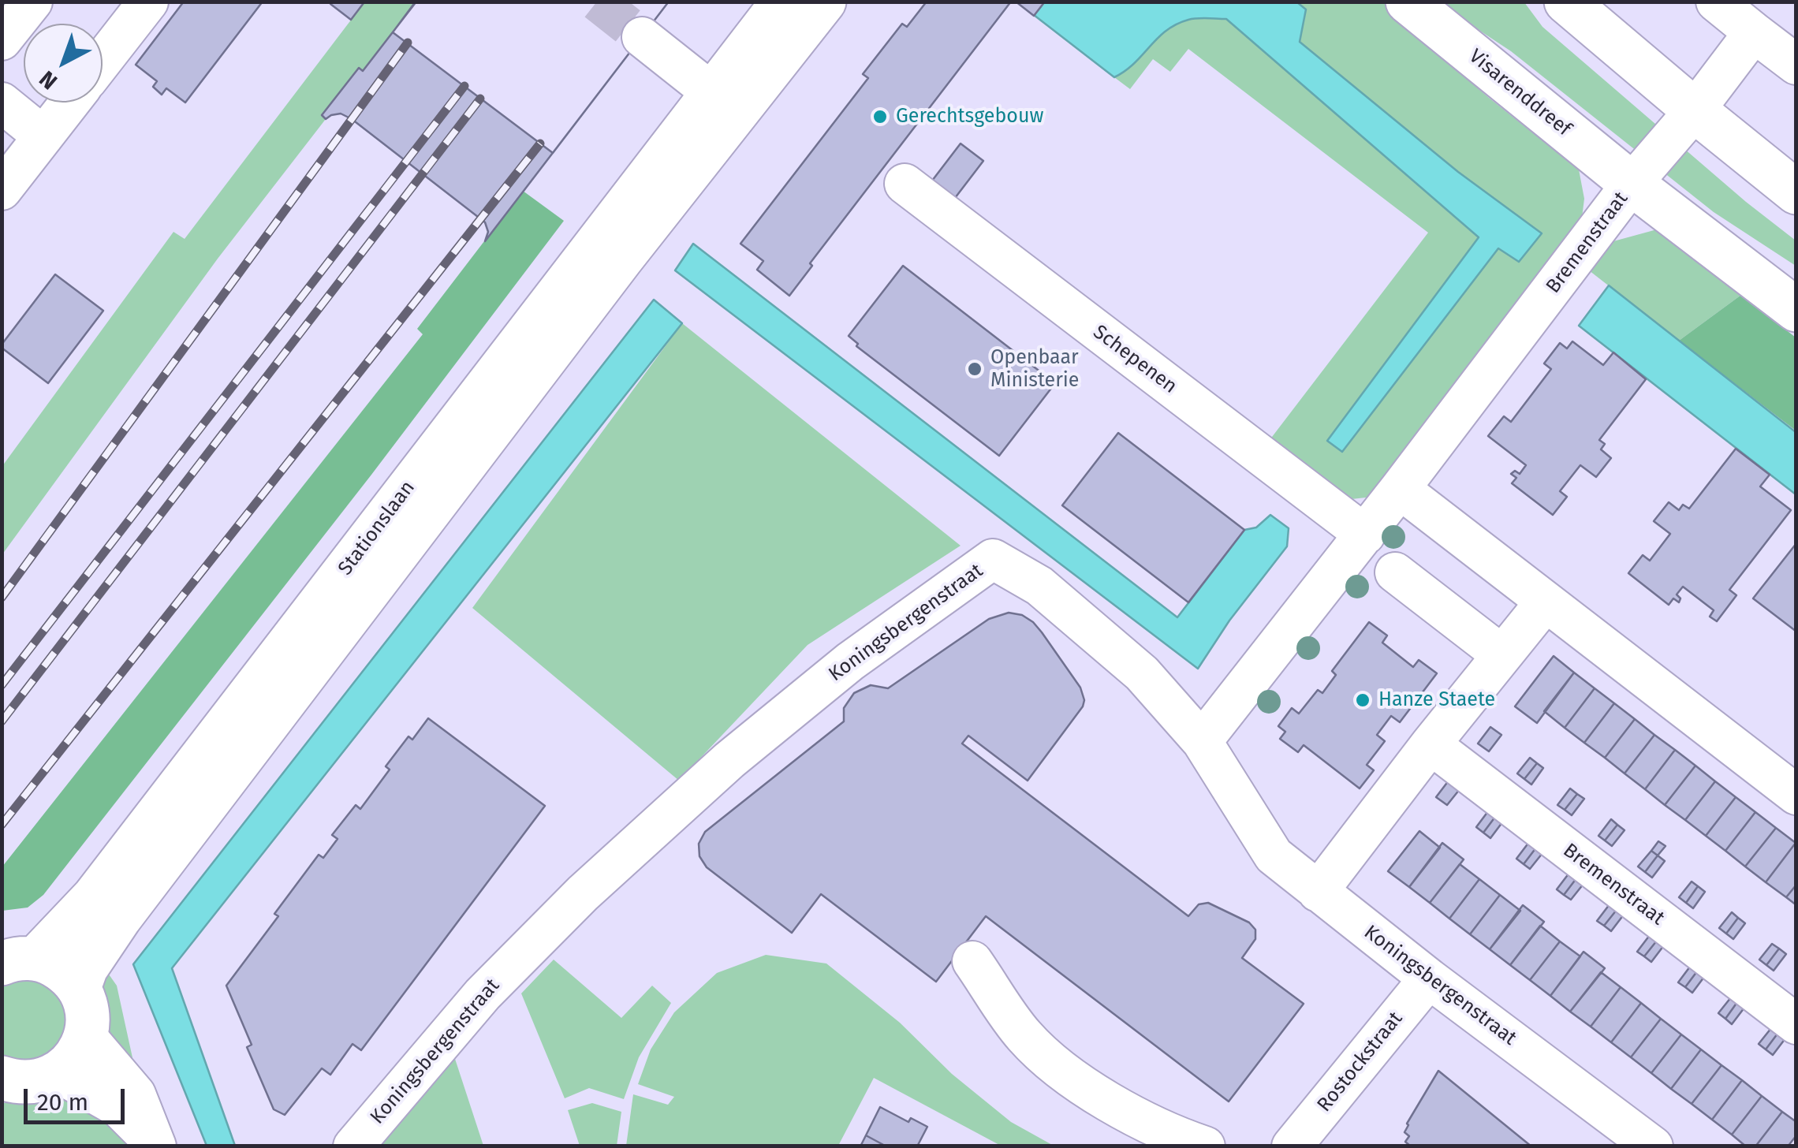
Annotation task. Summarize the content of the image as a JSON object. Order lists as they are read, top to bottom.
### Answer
{
  "streets": {
    "main road": ["Visarenddreef", "Stationslaan"],
    "street": [
      "Bremenstraat",
      "Schepenen",
      "Koningsbergenstraat",
      "Rostockstraat"
    ]
  },
  "crossings": [
    ["Visarenddreef", "Bremenstraat"],
    ["Bremenstraat", "Schepenen"],
    ["Bremenstraat", "Koningsbergenstraat"],
    ["Koningsbergenstraat", "Rostockstraat"]
  ],
  "places": ["Gerechtsgebouw", "Openbaar Ministerie", "Hanze Staete"],
  "scale_bar": "20 m",
  "north": "bottom left"
}
